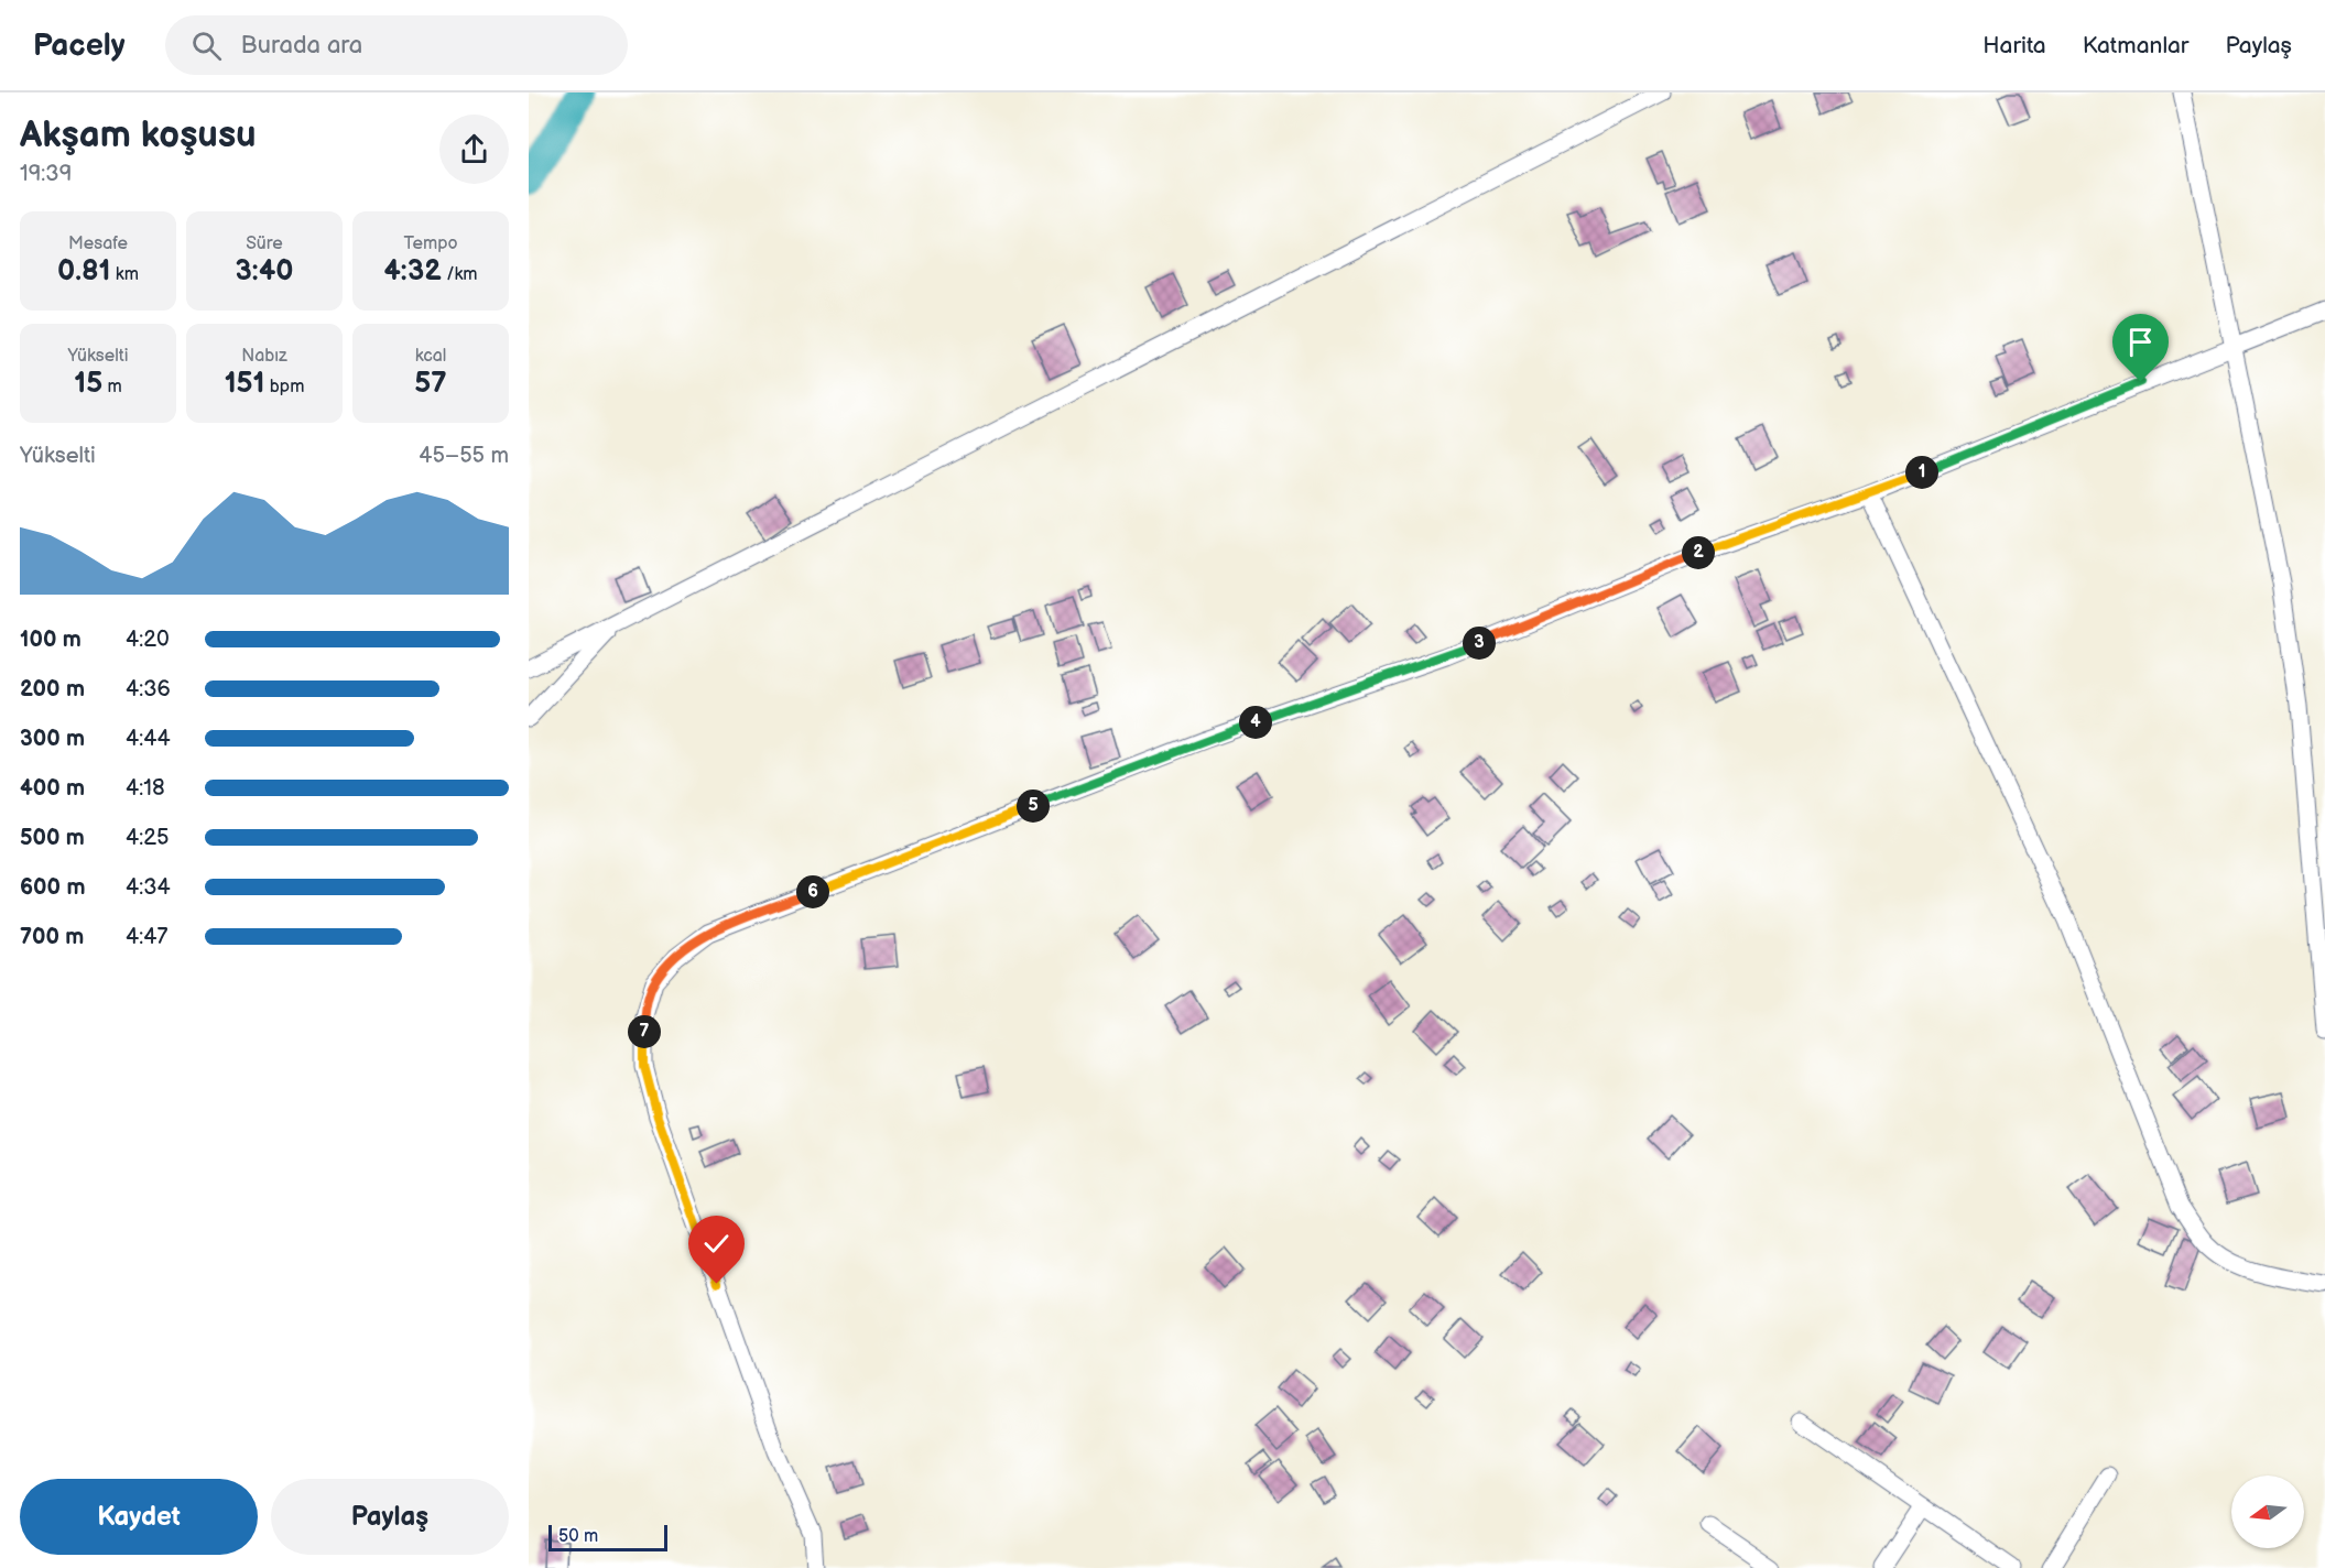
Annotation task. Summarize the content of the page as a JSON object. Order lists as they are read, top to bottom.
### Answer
{
  "scale_bar": "50 m",
  "north": "left",
  "page": {
    "header": "Pacely",
    "search": "Burada ara",
    "nav": ["Harita", "Katmanlar", "Paylaş"],
    "heading": ["Akşam koşusu", "19:39"],
    "stats": [
      ["Mesafe", "0.81 km"],
      ["Süre", "3:40"],
      ["Tempo", "4:32 /km"],
      ["Yükselti", "15 m"],
      ["Nabız", "151 bpm"],
      ["kcal", "57"]
    ],
    "chart": ["Yükselti", "45–55 m"],
    "pins": [
      "1",
      "2",
      "3",
      "4",
      "5",
      "6",
      "7"
    ],
    "list": [
      {
        "name": "100 m",
        "note": "4:20"
      },
      {
        "name": "200 m",
        "note": "4:36"
      },
      {
        "name": "300 m",
        "note": "4:44"
      },
      {
        "name": "400 m",
        "note": "4:18"
      },
      {
        "name": "500 m",
        "note": "4:25"
      },
      {
        "name": "600 m",
        "note": "4:34"
      },
      {
        "name": "700 m",
        "note": "4:47"
      }
    ],
    "buttons": ["Kaydet", "Paylaş"],
    "scale": "50 m"
  }
}
